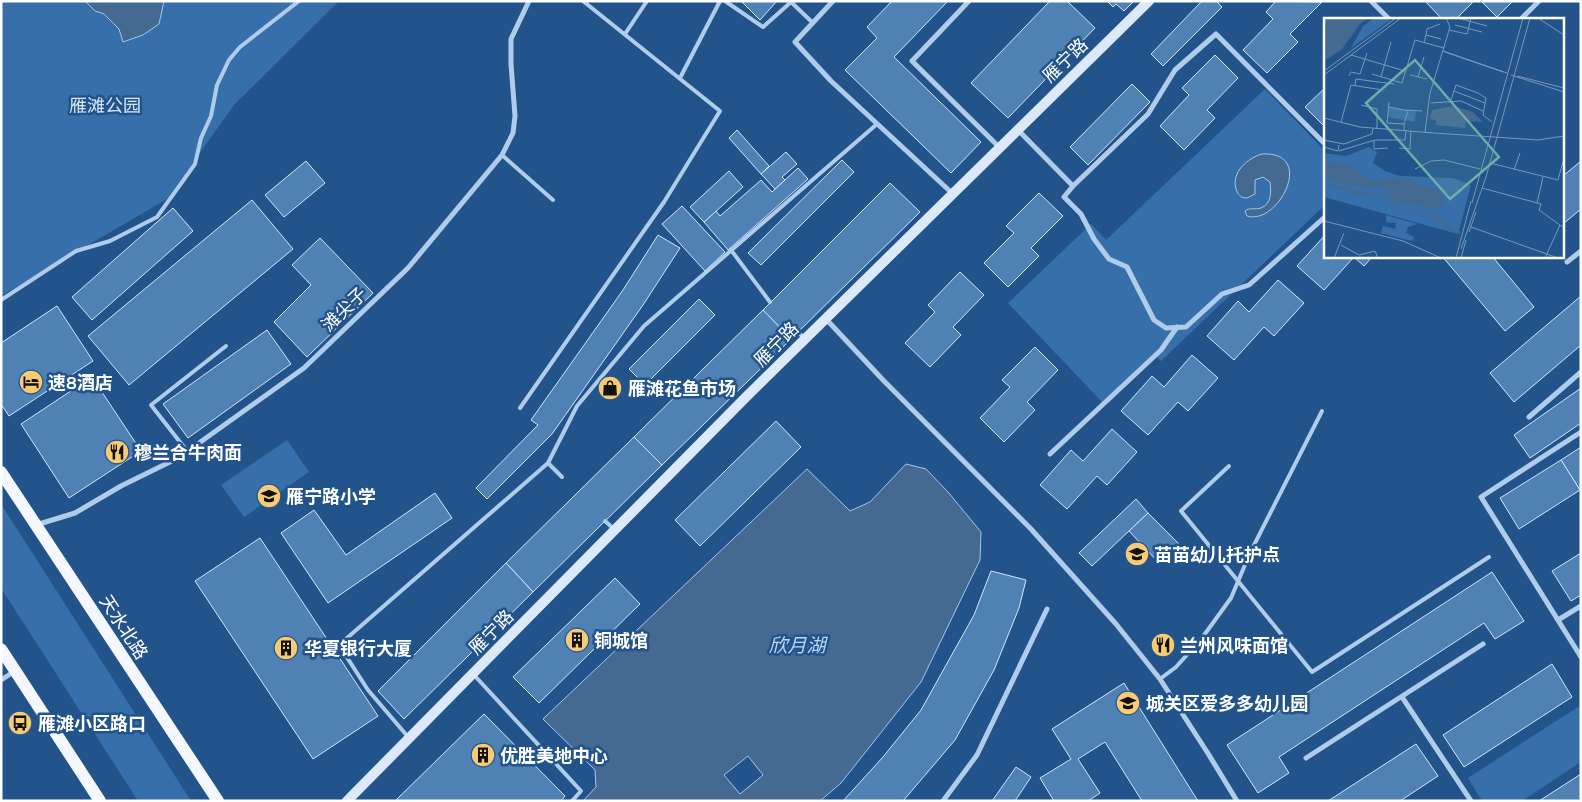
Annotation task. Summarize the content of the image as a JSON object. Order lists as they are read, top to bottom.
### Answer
{
  "streets": {
    "main road": ["雁宁路", "天水北路"],
    "street": ["滩尖子"]
  },
  "crossings": [
    ["滩尖子", "天水北路"]
  ],
  "water": ["欣月湖"],
  "parks": ["雁滩公园"],
  "places": {
    "hotel": ["速8酒店"],
    "shop": ["雁滩花鱼市场"],
    "restaurant": ["穆兰合牛肉面", "兰州风味面馆"],
    "school or university": ["雁宁路小学", "苗苗幼儿托护点", "城关区爱多多幼儿园"],
    "building": ["铜城馆", "华夏银行大厦", "优胜美地中心"],
    "bus stop": ["雁滩小区路口"]
  }
}
